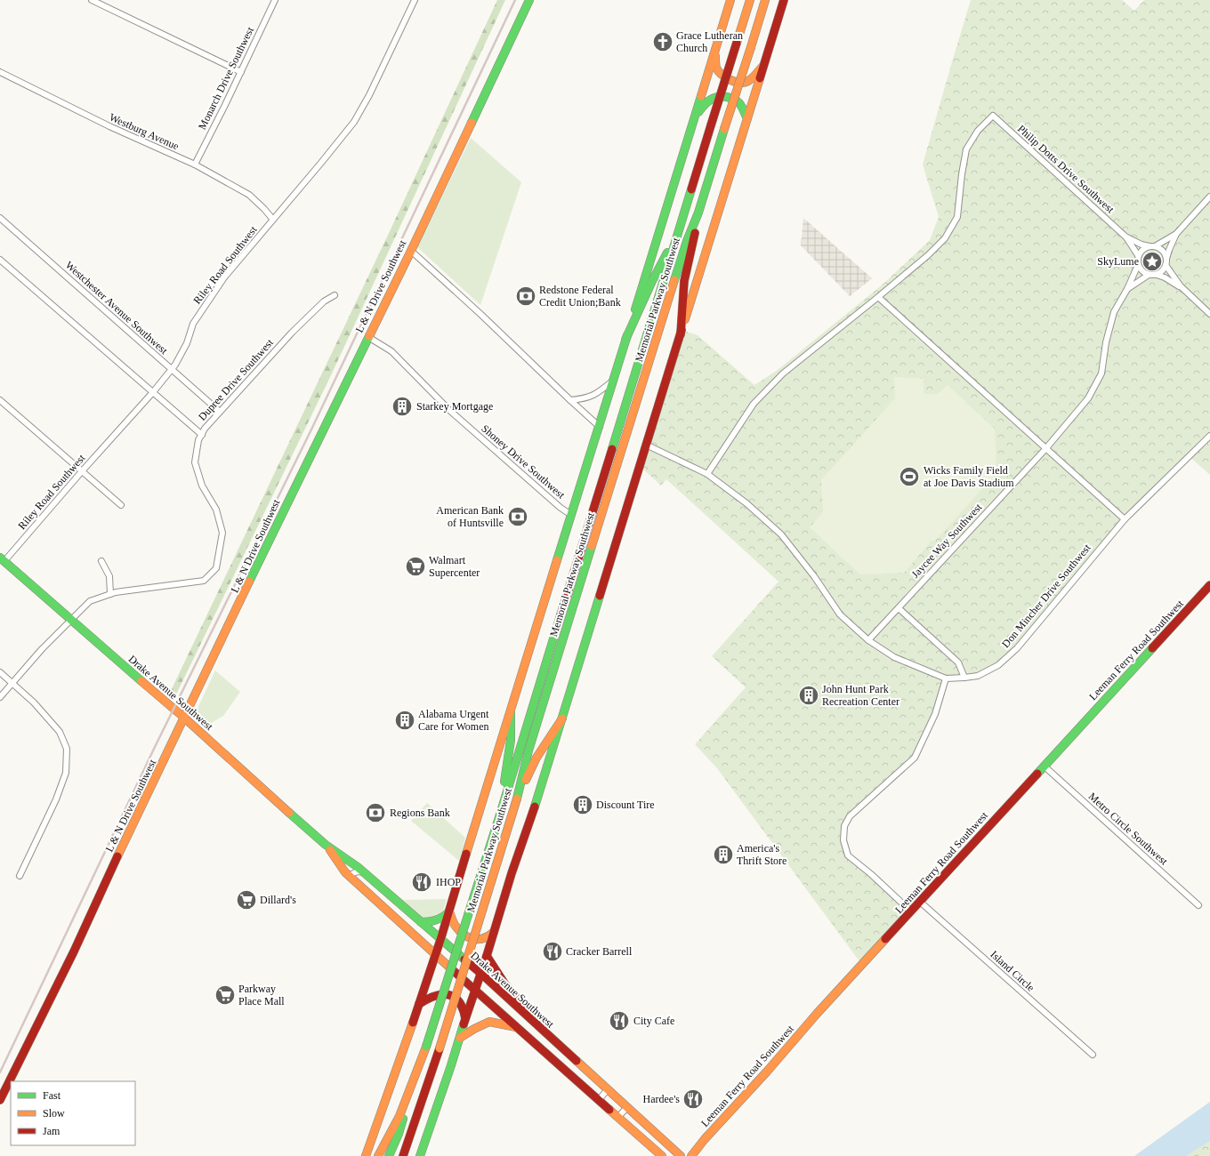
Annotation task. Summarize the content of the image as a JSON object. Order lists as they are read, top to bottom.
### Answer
{
  "streets": {
    "main road": [
      "L & N Drive Southwest",
      "Memorial Parkway Southwest",
      "Leeman Ferry Road Southwest",
      "Drake Avenue Southwest"
    ],
    "street": [
      "Monarch Drive Southwest",
      "Westburg Avenue",
      "Philip Dotts Drive Southwest",
      "Riley Road Southwest",
      "Westchester Avenue Southwest",
      "Dupree Drive Southwest",
      "Shoney Drive Southwest",
      "Jaycee Way Southwest",
      "Don Mincher Drive Southwest",
      "Metro Circle Southwest",
      "Island Circle"
    ]
  },
  "crossings": [
    ["Monarch Drive Southwest", "Westburg Avenue"],
    ["Westburg Avenue", "Riley Road Southwest"],
    ["Philip Dotts Drive Southwest", "Jaycee Way Southwest"],
    ["Riley Road Southwest", "Westchester Avenue Southwest"],
    ["Riley Road Southwest", "Drake Avenue Southwest"],
    ["L & N Drive Southwest", "Shoney Drive Southwest"],
    ["L & N Drive Southwest", "Drake Avenue Southwest"],
    ["Westchester Avenue Southwest", "Dupree Drive Southwest"],
    ["Dupree Drive Southwest", "Drake Avenue Southwest"],
    ["Jaycee Way Southwest", "Don Mincher Drive Southwest"],
    ["Leeman Ferry Road Southwest", "Metro Circle Southwest"],
    ["Leeman Ferry Road Southwest", "Island Circle"]
  ],
  "places": {
    "church": ["Grace Lutheran Church"],
    "place": ["SkyLume"],
    "bank": ["Redstone Federal Credit Union;Bank", "American Bank of Huntsville", "Regions Bank"],
    "building": [
      "Starkey Mortgage",
      "John Hunt Park Recreation Center",
      "Alabama Urgent Care for Women",
      "Discount Tire",
      "America's Thrift Store"
    ],
    "sports": ["Wicks Family Field at Joe Davis Stadium"],
    "supermarket": ["Walmart Supercenter", "Dillard's", "Parkway Place Mall"],
    "restaurant": [
      "IHOP",
      "Cracker Barrell",
      "City Cafe",
      "Hardee's"
    ]
  },
  "legend": ["Fast", "Slow", "Jam"]
}
